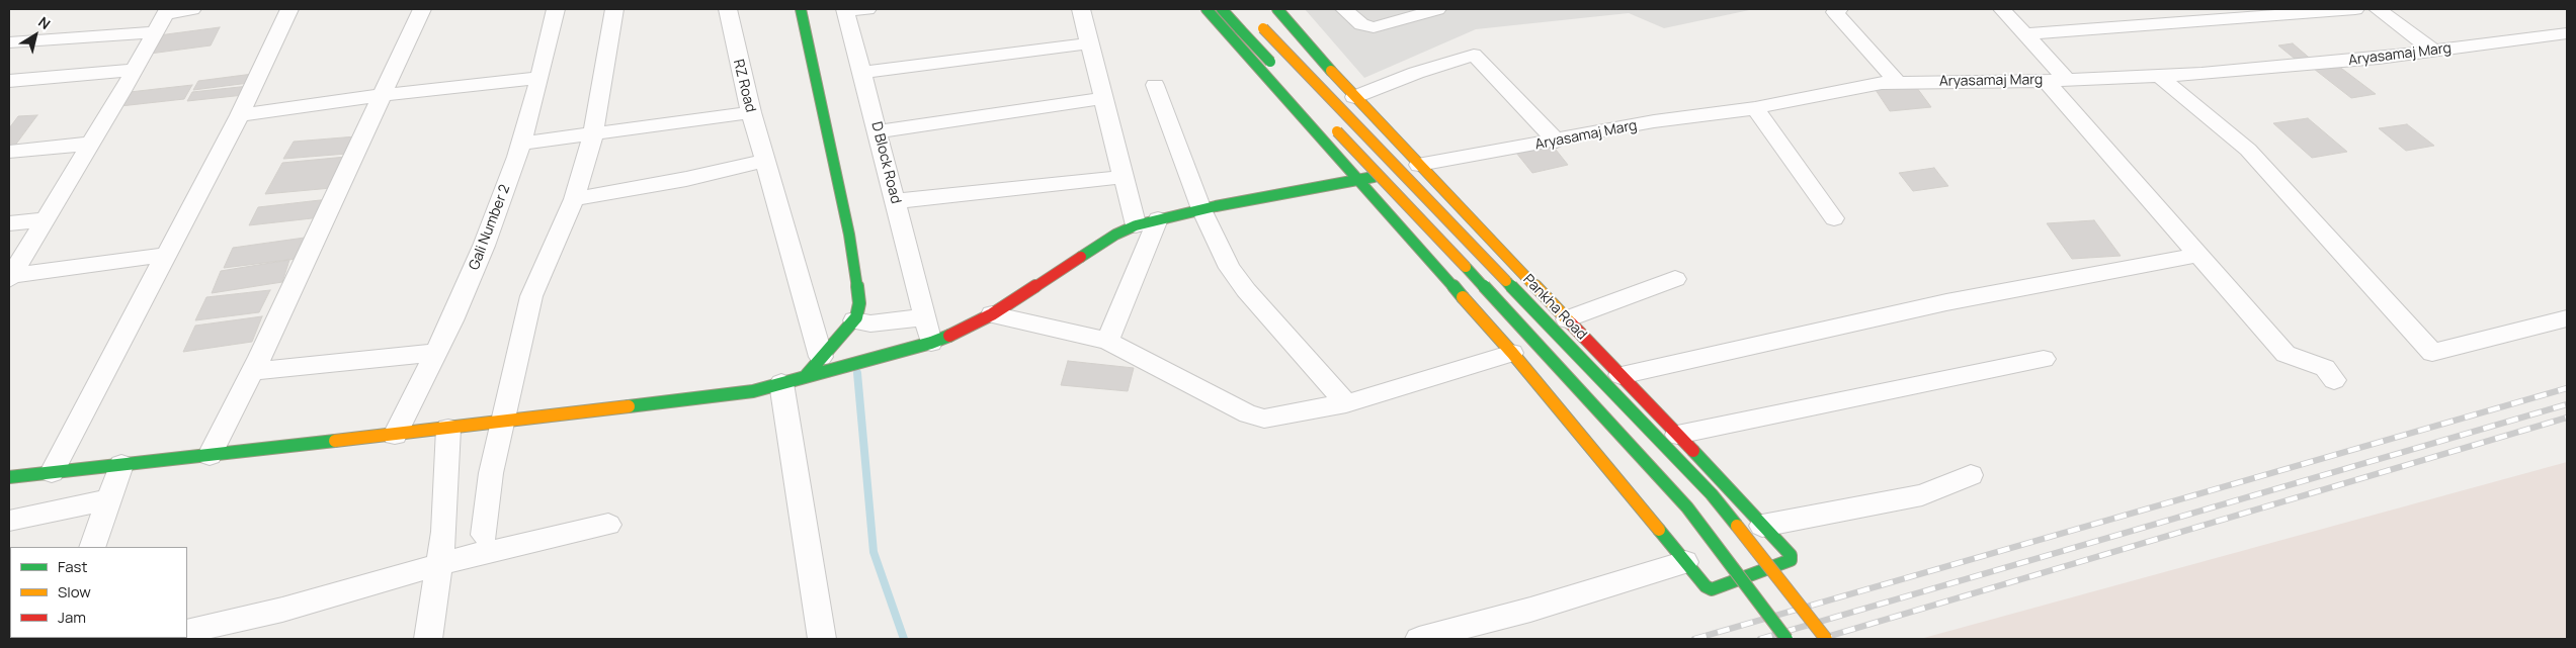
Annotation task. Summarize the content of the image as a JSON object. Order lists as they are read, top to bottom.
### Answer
{
  "streets": {
    "street": [
      "Aryasamaj Marg",
      "RZ Road",
      "D Block Road",
      "Gali Number 2",
      "Pankha Road"
    ]
  },
  "legend": ["Fast", "Slow", "Jam"],
  "north": "top right"
}
